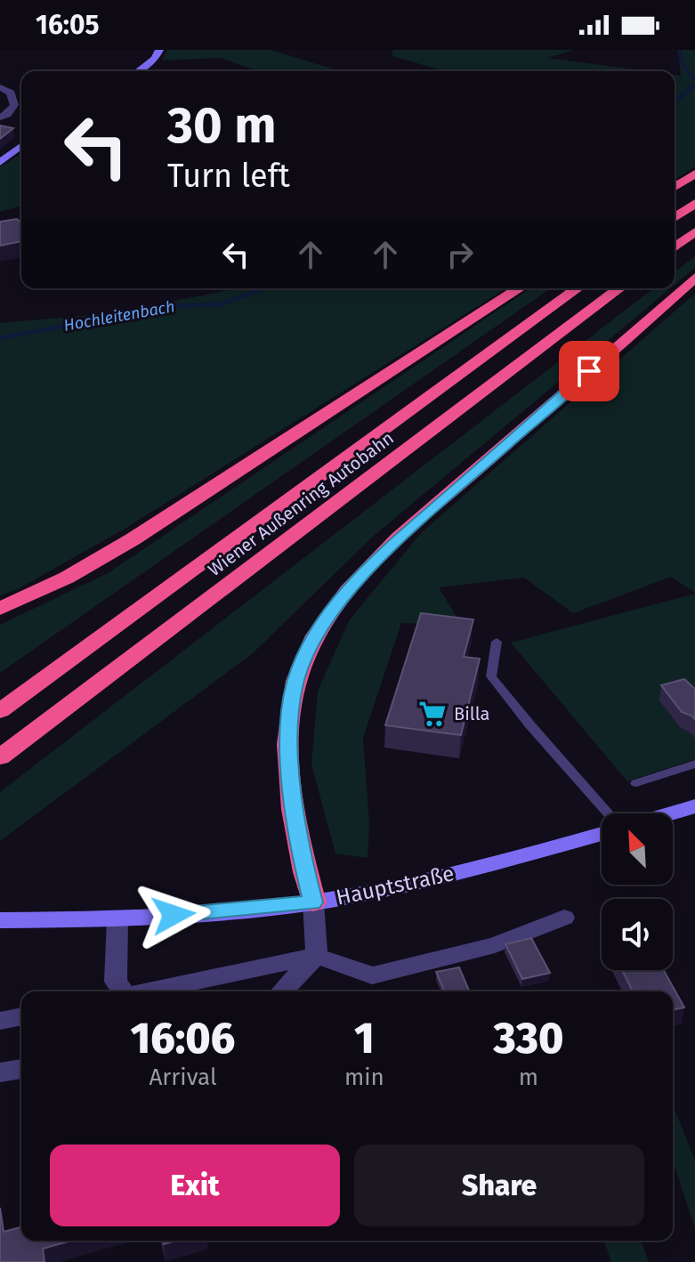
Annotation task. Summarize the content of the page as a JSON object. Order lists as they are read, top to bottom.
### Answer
{
  "streets": {
    "highway": ["Wiener Außenring Autobahn"],
    "main road": ["Hauptstraße"]
  },
  "water": ["Hochleitenbach"],
  "places": {
    "supermarket": ["Billa"]
  },
  "north": "top left",
  "page": {
    "status": "16:05",
    "turn": ["30 m", "Turn left"],
    "eta": [
      "16:06",
      "Arrival",
      "1",
      "min",
      "330",
      "m"
    ],
    "buttons": ["Exit", "Share"]
  }
}
